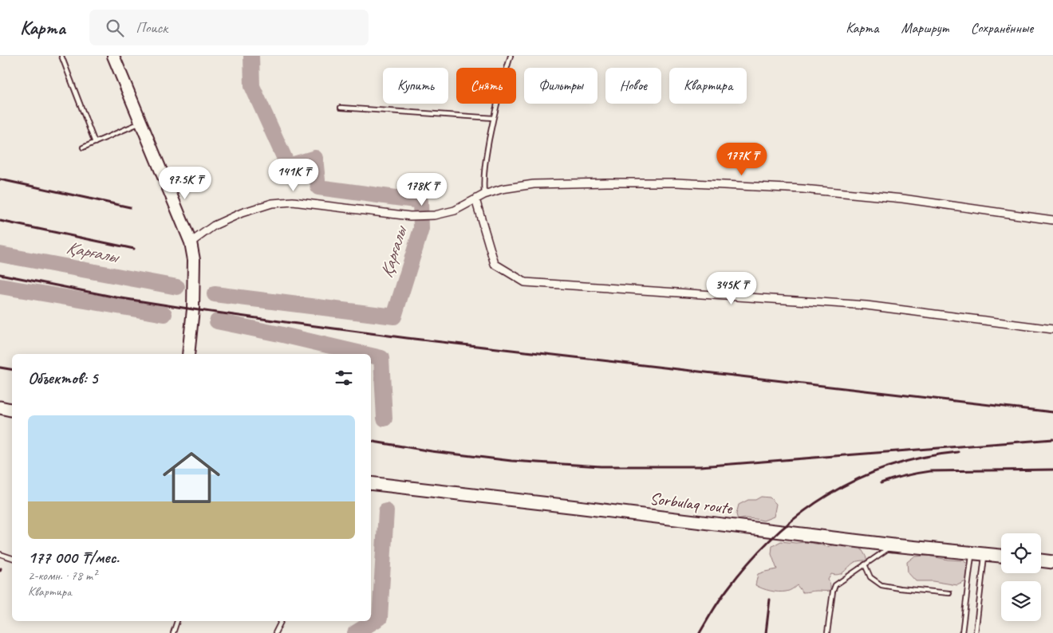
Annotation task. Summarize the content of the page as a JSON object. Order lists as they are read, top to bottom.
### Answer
{
  "streets": {
    "main road": ["Sorbulaq route"]
  },
  "water": ["Қарғалы"],
  "page": {
    "header": "Карта",
    "search": "Поиск",
    "nav": ["Карта", "Маршрут", "Сохранённые"],
    "chip": [
      "Купить",
      "Снять",
      "Фильтры",
      "Новое",
      "Квартира"
    ],
    "price": [
      "177K ₸",
      "141K ₸",
      "97.5K ₸",
      "178K ₸",
      "345K ₸"
    ],
    "heading": "Объектов: 5",
    "list": [
      {
        "name": "177 000 ₸/мес.",
        "note": "2-комн. · 78 m² · Квартира"
      }
    ]
  }
}
